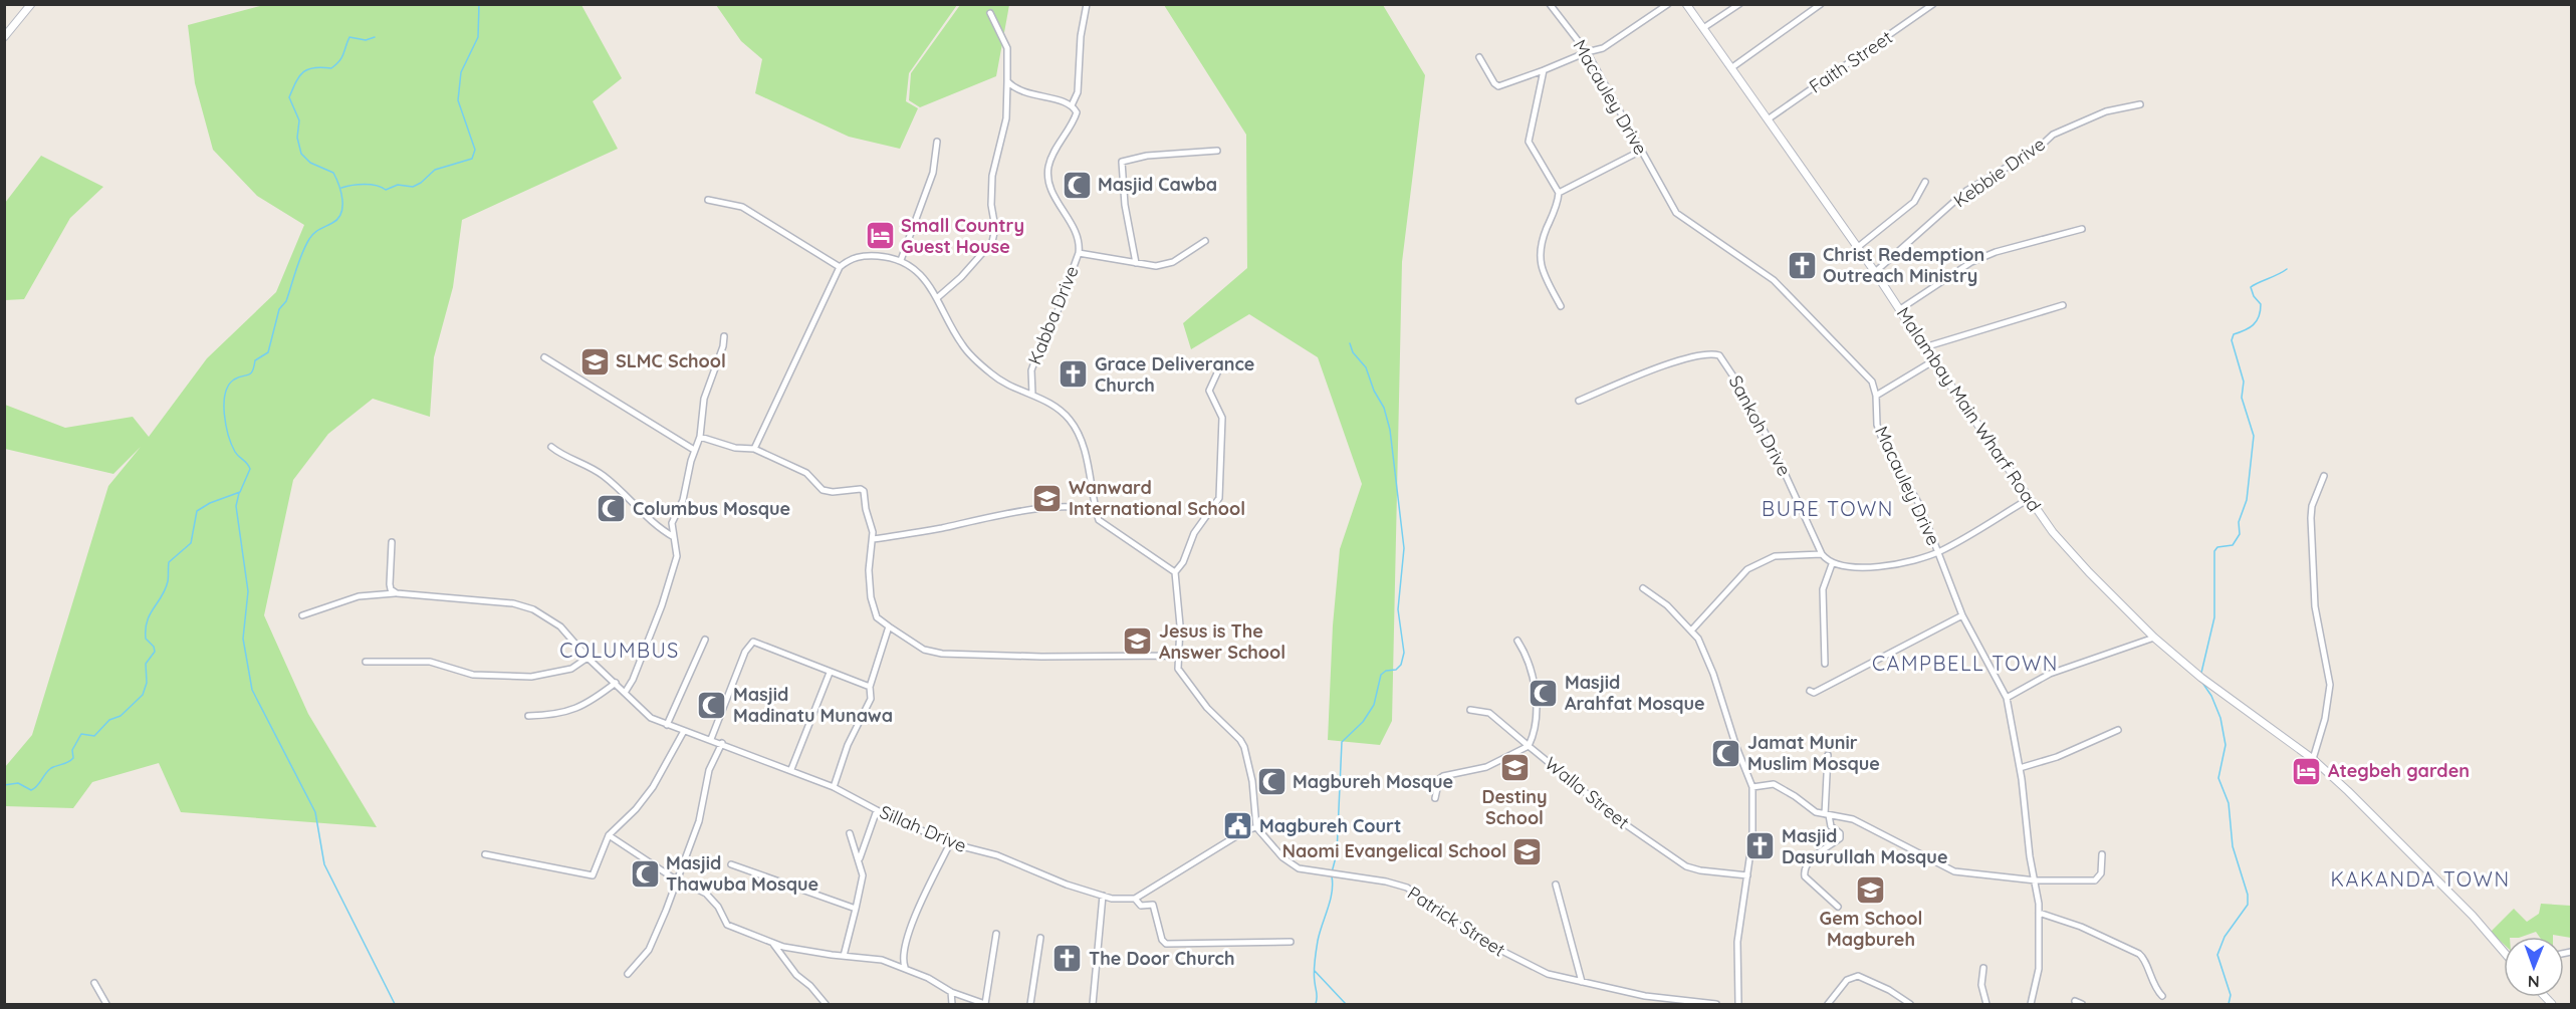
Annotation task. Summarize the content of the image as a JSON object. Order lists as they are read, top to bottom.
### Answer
{
  "streets": {
    "street": [
      "Faith Street",
      "Macauley Drive",
      "Kebbie Drive",
      "Kabba Drive",
      "Malambay Main Wharf Road",
      "Sankoh Drive",
      "Walla Street",
      "Sillah Drive",
      "Patrick Street"
    ]
  },
  "crossings": [
    ["Faith Street", "Malambay Main Wharf Road"],
    ["Kebbie Drive", "Malambay Main Wharf Road"]
  ],
  "districts": [
    "BURE TOWN",
    "COLUMBUS",
    "CAMPBELL TOWN",
    "KAKANDA TOWN"
  ],
  "places": {
    "mosque": [
      "Masjid Cawba",
      "Columbus Mosque",
      "Masjid Arahfat Mosque",
      "Masjid Madinatu Munawa",
      "Jamat Munir Muslim Mosque",
      "Magbureh Mosque",
      "Masjid Thawuba Mosque"
    ],
    "hotel": ["Small Country Guest House", "Ategbeh garden"],
    "church": [
      "Christ Redemption Outreach Ministry",
      "Grace Deliverance Church",
      "Masjid Dasurullah Mosque",
      "The Door Church"
    ],
    "school or university": [
      "SLMC School",
      "Wanward International School",
      "Jesus is The Answer School",
      "Destiny School",
      "Naomi Evangelical School",
      "Gem School Magbureh"
    ],
    "public building": ["Magbureh Court"]
  },
  "north": "bottom"
}
